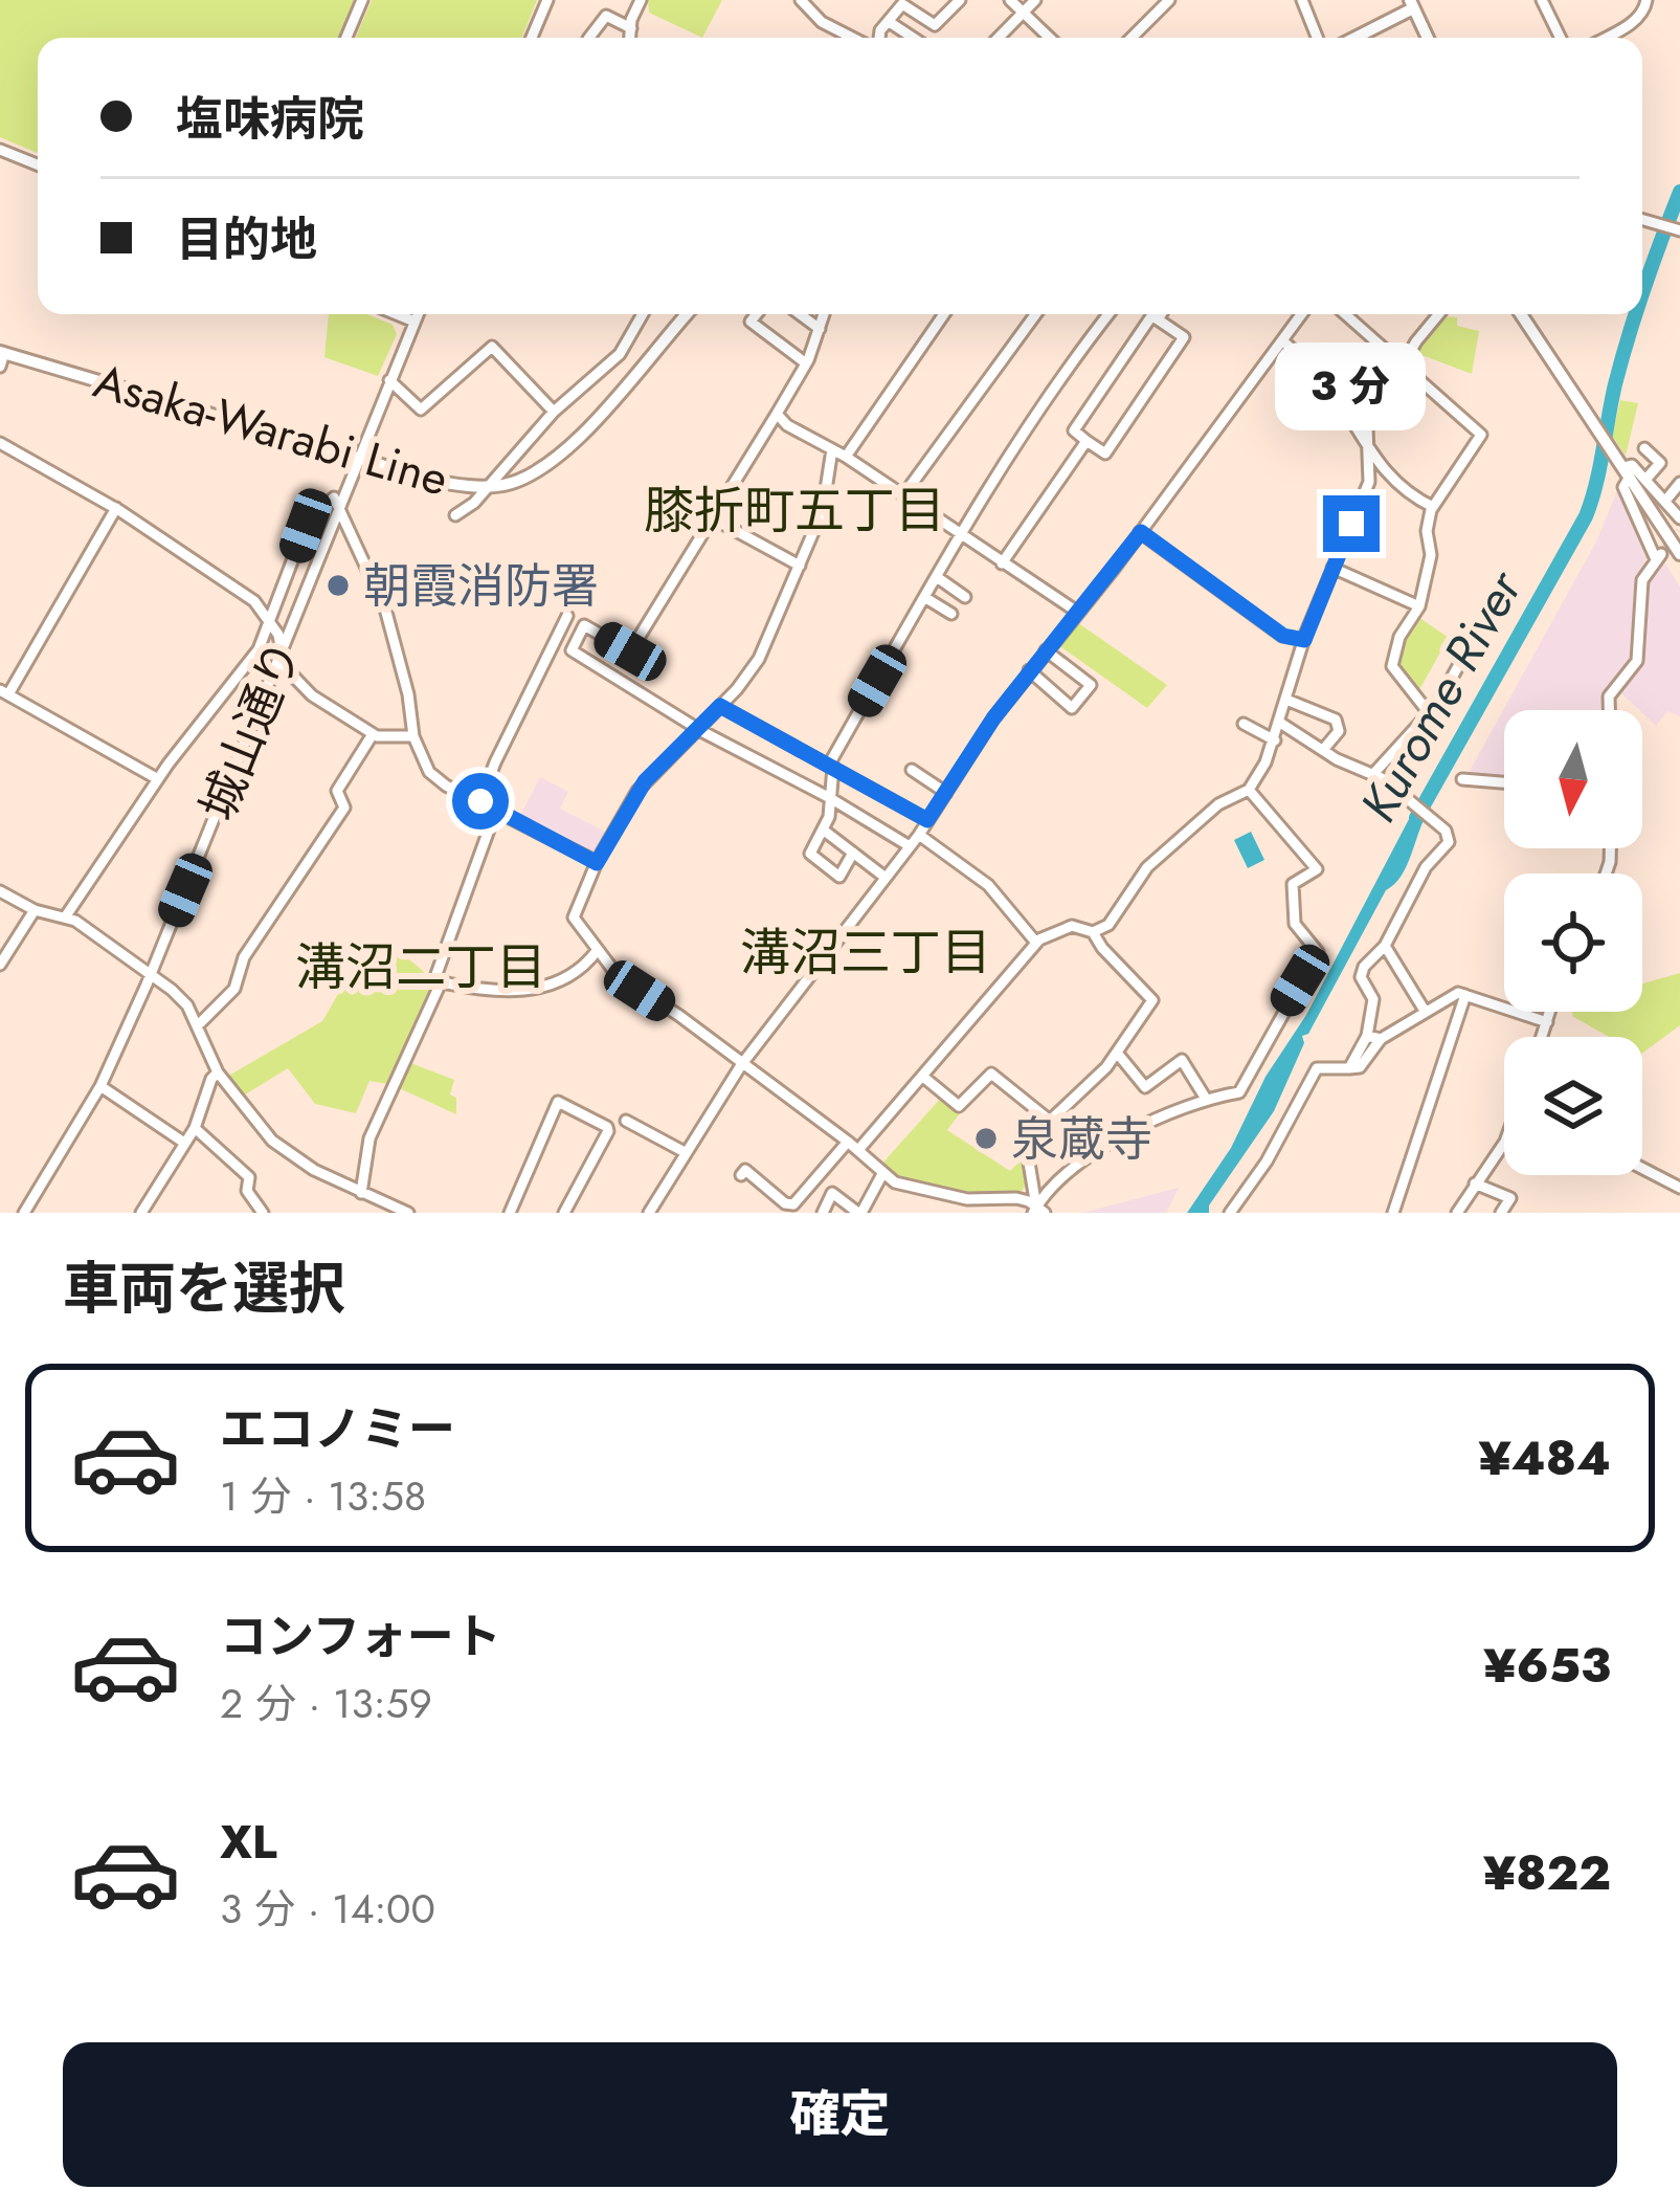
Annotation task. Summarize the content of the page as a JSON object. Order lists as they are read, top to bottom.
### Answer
{
  "streets": {
    "main road": ["Asaka-Warabi Line"],
    "street": ["城山通り"]
  },
  "crossings": [
    ["Asaka-Warabi Line", "城山通り"]
  ],
  "districts": ["膝折町五丁目", "溝沼三丁目", "溝沼二丁目"],
  "water": ["Kurome River"],
  "places": ["朝霞消防署", "泉蔵寺"],
  "north": "bottom",
  "page": {
    "banner": ["塩味病院", "目的地"],
    "bubble": "3 分",
    "heading": "車両を選択",
    "list": [
      {
        "name": "エコノミー",
        "note": "1 分 · 13:58",
        "value": "¥484"
      },
      {
        "name": "コンフォート",
        "note": "2 分 · 13:59",
        "value": "¥653"
      },
      {
        "name": "XL",
        "note": "3 分 · 14:00",
        "value": "¥822"
      }
    ],
    "buttons": "確定"
  }
}
